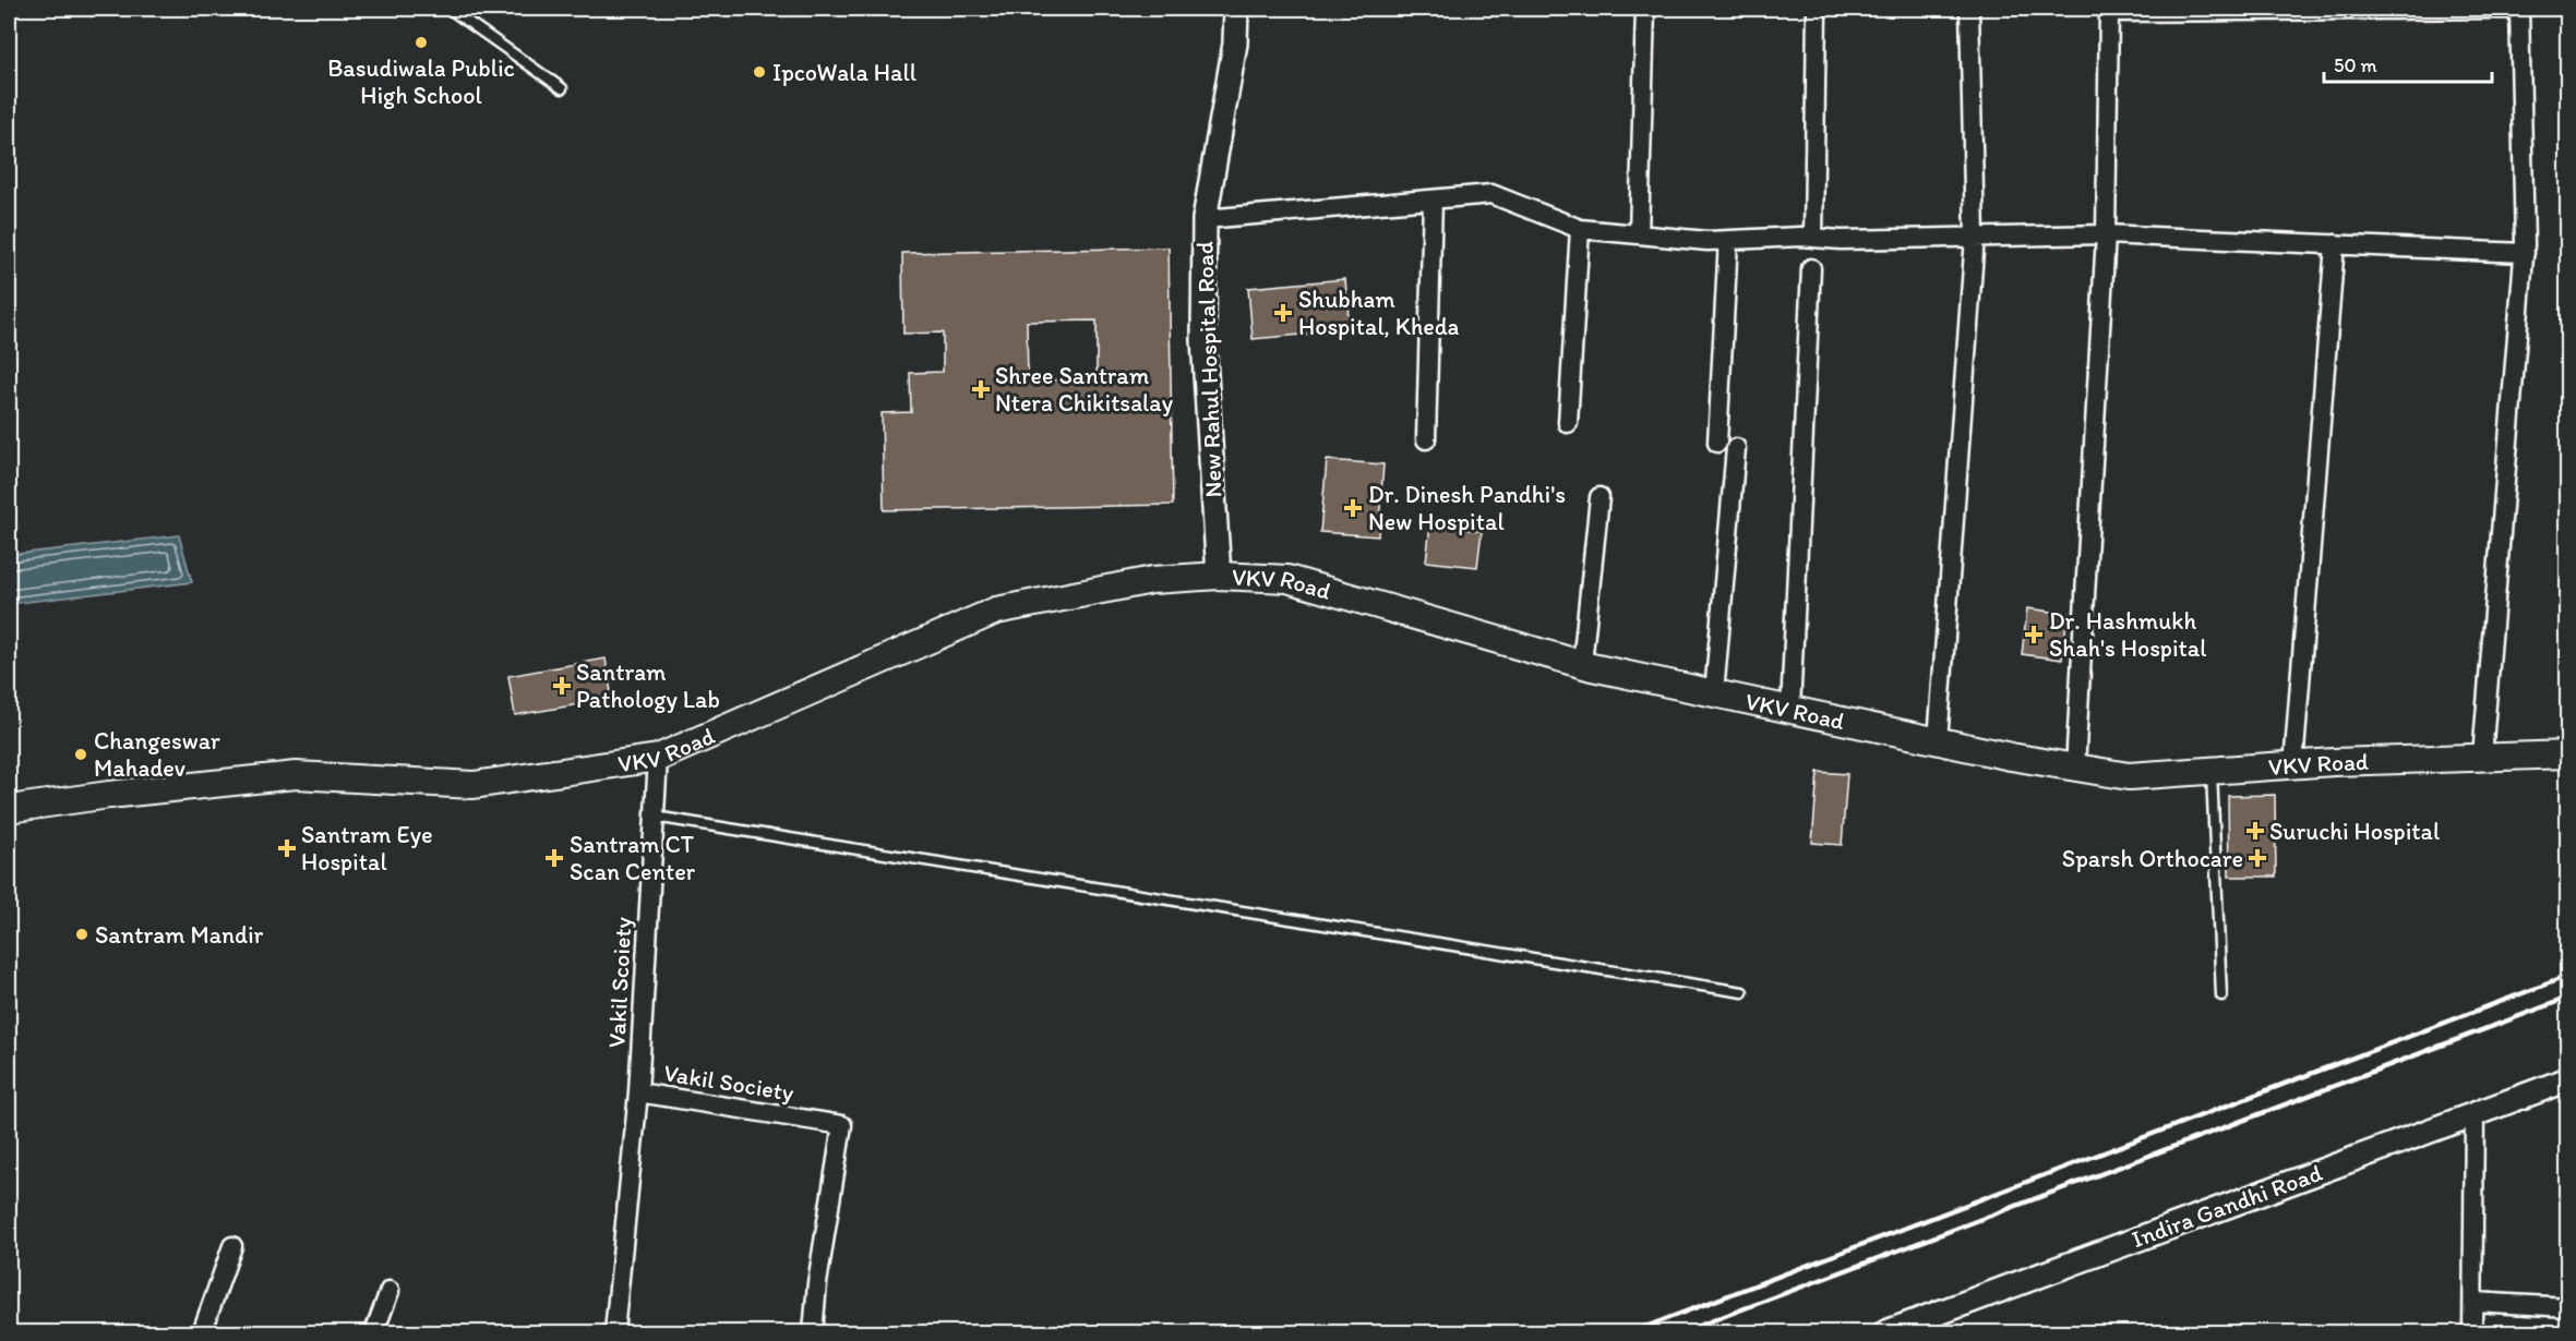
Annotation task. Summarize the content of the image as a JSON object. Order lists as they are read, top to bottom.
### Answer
{
  "streets": {
    "main road": ["VKV Road"],
    "street": [
      "New Rahul Hospital Road",
      "Vakil Scoiety",
      "Vakil Society",
      "Indira Gandhi Road"
    ]
  },
  "crossings": [
    ["New Rahul Hospital Road", "VKV Road"],
    ["VKV Road", "Vakil Scoiety"],
    ["Vakil Scoiety", "Vakil Society"]
  ],
  "places": {
    "other": [
      "Basudiwala Public High School",
      "IpcoWala Hall",
      "Changeswar Mahadev",
      "Santram Mandir"
    ],
    "health": [
      "Shubham Hospital, Kheda",
      "Shree Santram Ntera Chikitsalay",
      "Dr. Dinesh Pandhi's New Hospital",
      "Dr. Hashmukh Shah's Hospital",
      "Santram Pathology Lab",
      "Suruchi Hospital",
      "Santram Eye Hospital",
      "Santram CT Scan Center",
      "Sparsh Orthocare"
    ]
  },
  "scale_bar": "50 m"
}
